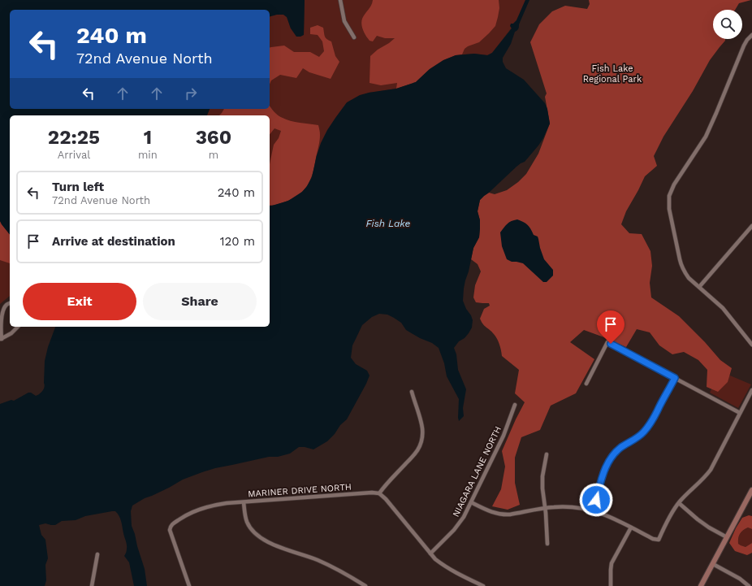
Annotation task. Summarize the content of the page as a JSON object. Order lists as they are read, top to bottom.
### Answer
{
  "streets": {
    "street": ["NIAGARA LANE NORTH", "MARINER DRIVE NORTH"]
  },
  "water": ["Fish Lake"],
  "parks": ["Fish Lake Regional Park"],
  "page": {
    "turn": ["240 m", "72nd Avenue North"],
    "eta": [
      "22:25",
      "Arrival",
      "1",
      "min",
      "360",
      "m"
    ],
    "list": [
      {
        "name": "Turn left",
        "note": "72nd Avenue North",
        "value": "240 m"
      },
      {
        "name": "Arrive at destination",
        "value": "120 m"
      }
    ],
    "buttons": ["Exit", "Share"]
  }
}
